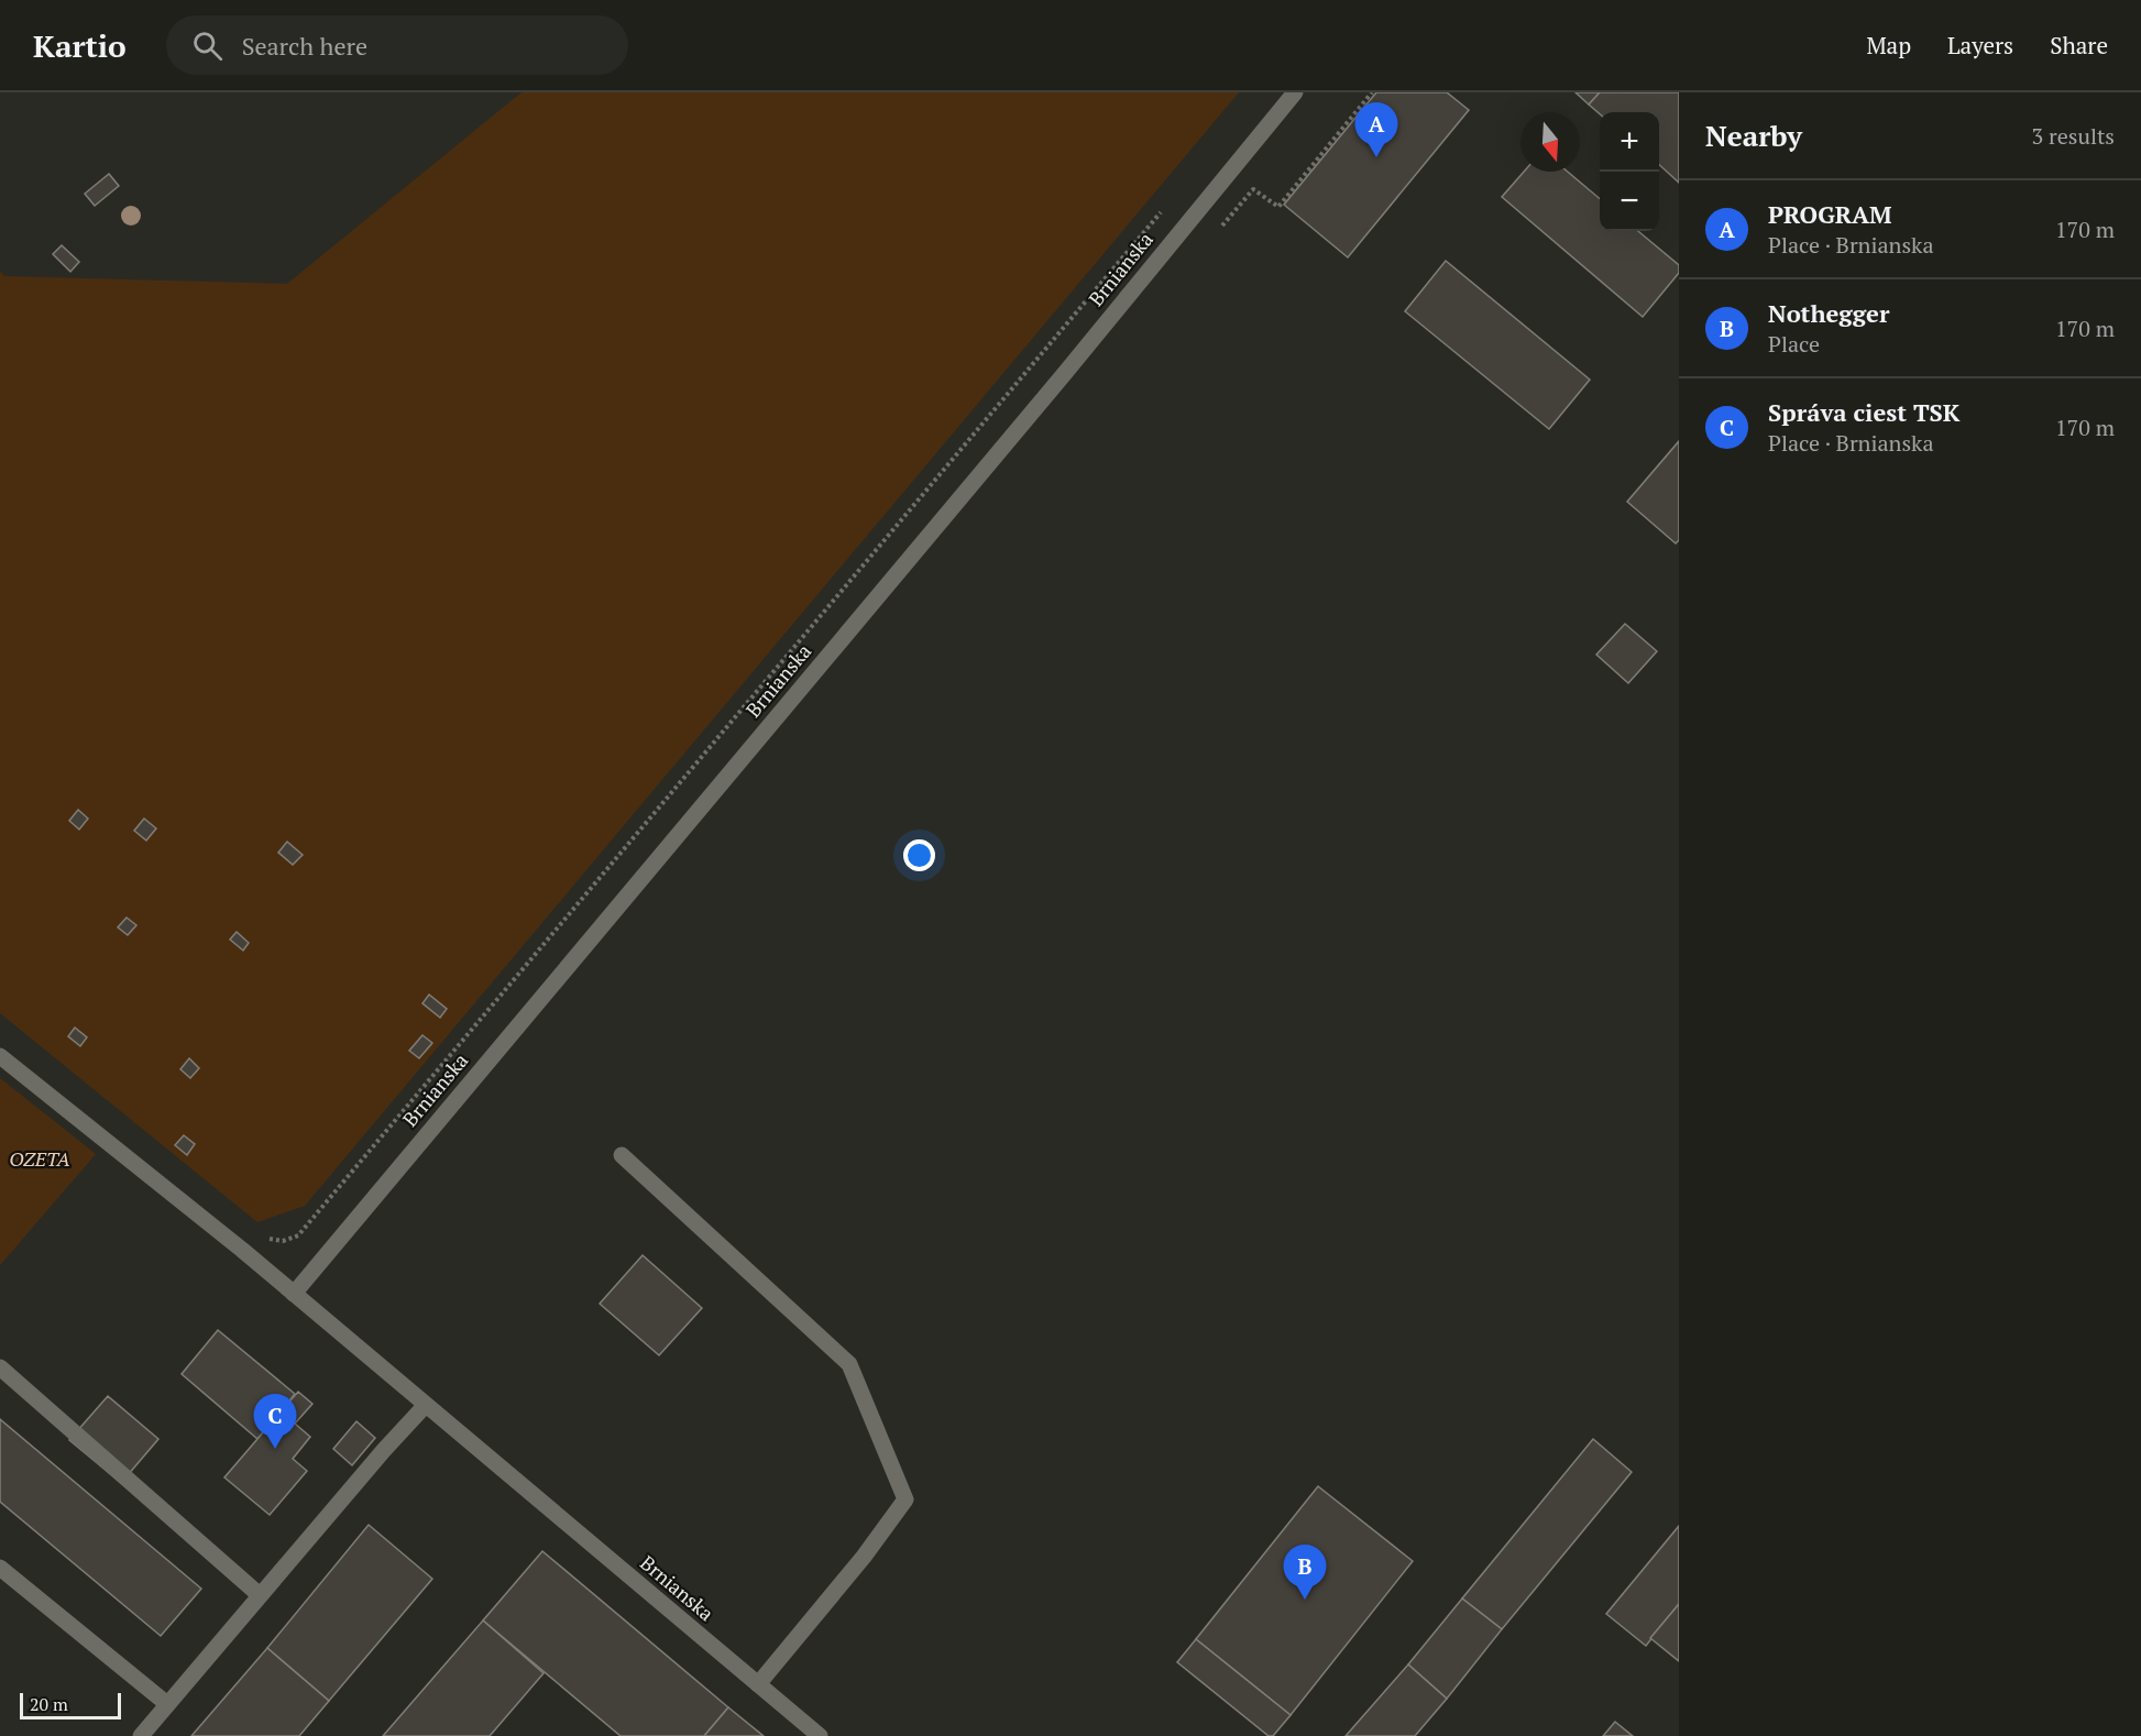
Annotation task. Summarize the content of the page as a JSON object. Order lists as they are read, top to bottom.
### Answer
{
  "streets": {
    "street": ["Brnianska"]
  },
  "parks": ["OZETA"],
  "scale_bar": "20 m",
  "north": "bottom",
  "page": {
    "header": "Kartio",
    "search": "Search here",
    "nav": ["Map", "Layers", "Share"],
    "heading": ["Nearby", "3 results"],
    "pins": ["A", "C", "B"],
    "map_buttons": ["+", "−"],
    "list": [
      {
        "mark": "A",
        "name": "PROGRAM",
        "note": "Place · Brnianska",
        "value": "170 m"
      },
      {
        "mark": "B",
        "name": "Nothegger",
        "note": "Place",
        "value": "170 m"
      },
      {
        "mark": "C",
        "name": "Správa ciest TSK",
        "note": "Place · Brnianska",
        "value": "170 m"
      }
    ],
    "scale": "20 m"
  }
}
